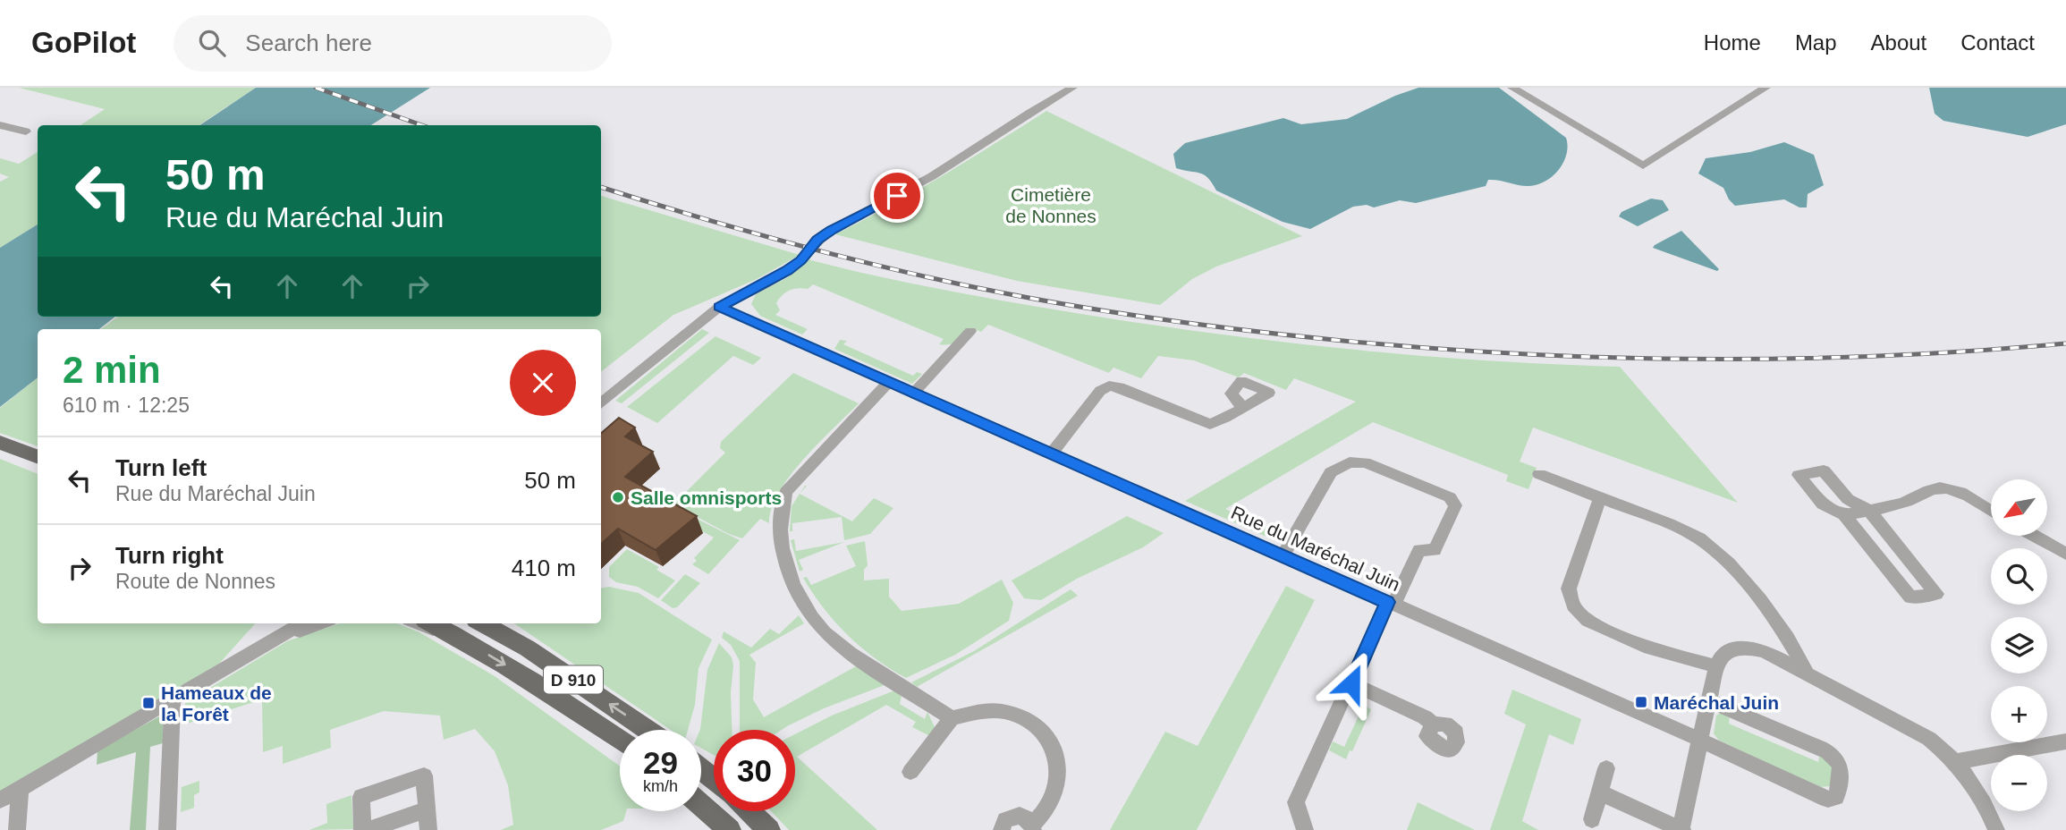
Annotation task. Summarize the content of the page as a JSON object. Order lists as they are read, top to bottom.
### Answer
{
  "streets": {
    "main road": ["D 910"],
    "street": ["Rue du Maréchal Juin"]
  },
  "parks": ["Cimetière de Nonnes"],
  "places": {
    "other": ["Salle omnisports"],
    "transit": ["Maréchal Juin", "Hameaux de la Forêt"]
  },
  "north": "bottom left",
  "page": {
    "header": "GoPilot",
    "search": "Search here",
    "nav": [
      "Home",
      "Map",
      "About",
      "Contact"
    ],
    "turn": ["50 m", "Rue du Maréchal Juin"],
    "heading": ["2 min", "610 m · 12:25"],
    "list": [
      {
        "name": "Turn left",
        "note": "Rue du Maréchal Juin",
        "value": "50 m"
      },
      {
        "name": "Turn right",
        "note": "Route de Nonnes",
        "value": "410 m"
      }
    ],
    "map_buttons": ["+", "−"],
    "speed": "29 km/h",
    "limit": "30"
  }
}
